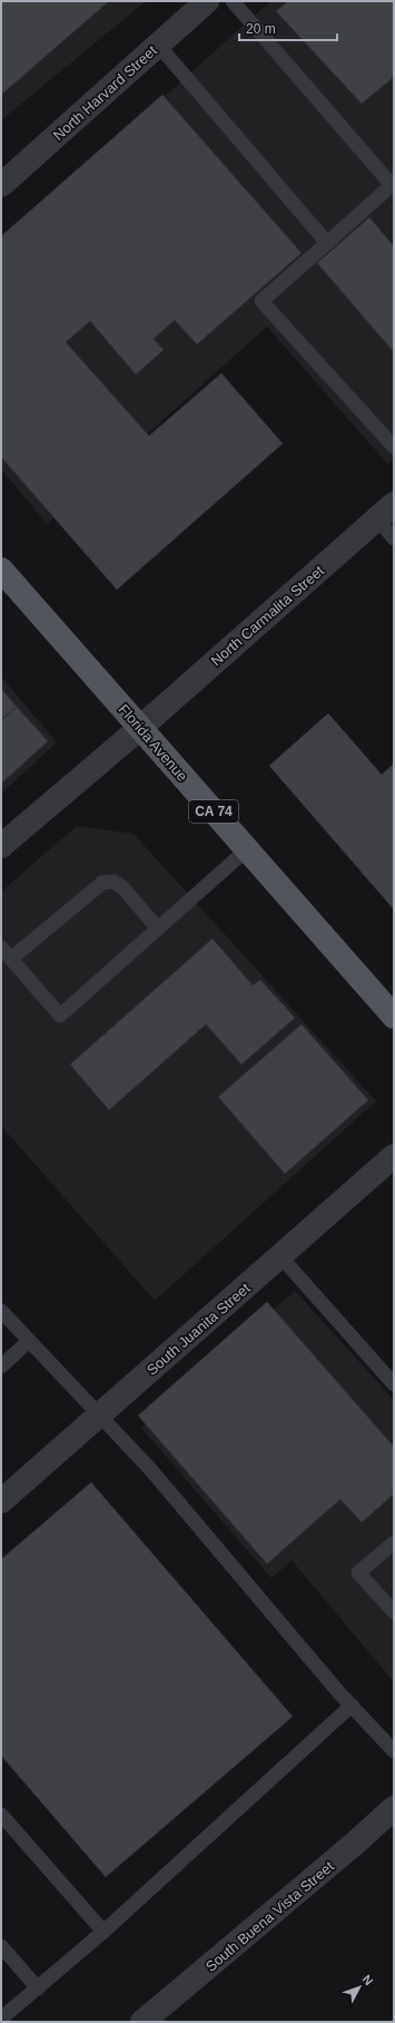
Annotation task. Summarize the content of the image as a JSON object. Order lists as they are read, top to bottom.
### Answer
{
  "streets": {
    "main road": ["Florida Avenue", "CA 74"],
    "street": [
      "North Harvard Street",
      "North Carmalita Street",
      "South Juanita Street",
      "South Buena Vista Street"
    ]
  },
  "crossings": [
    ["North Carmalita Street", "Florida Avenue"]
  ],
  "scale_bar": "20 m",
  "north": "top right"
}
